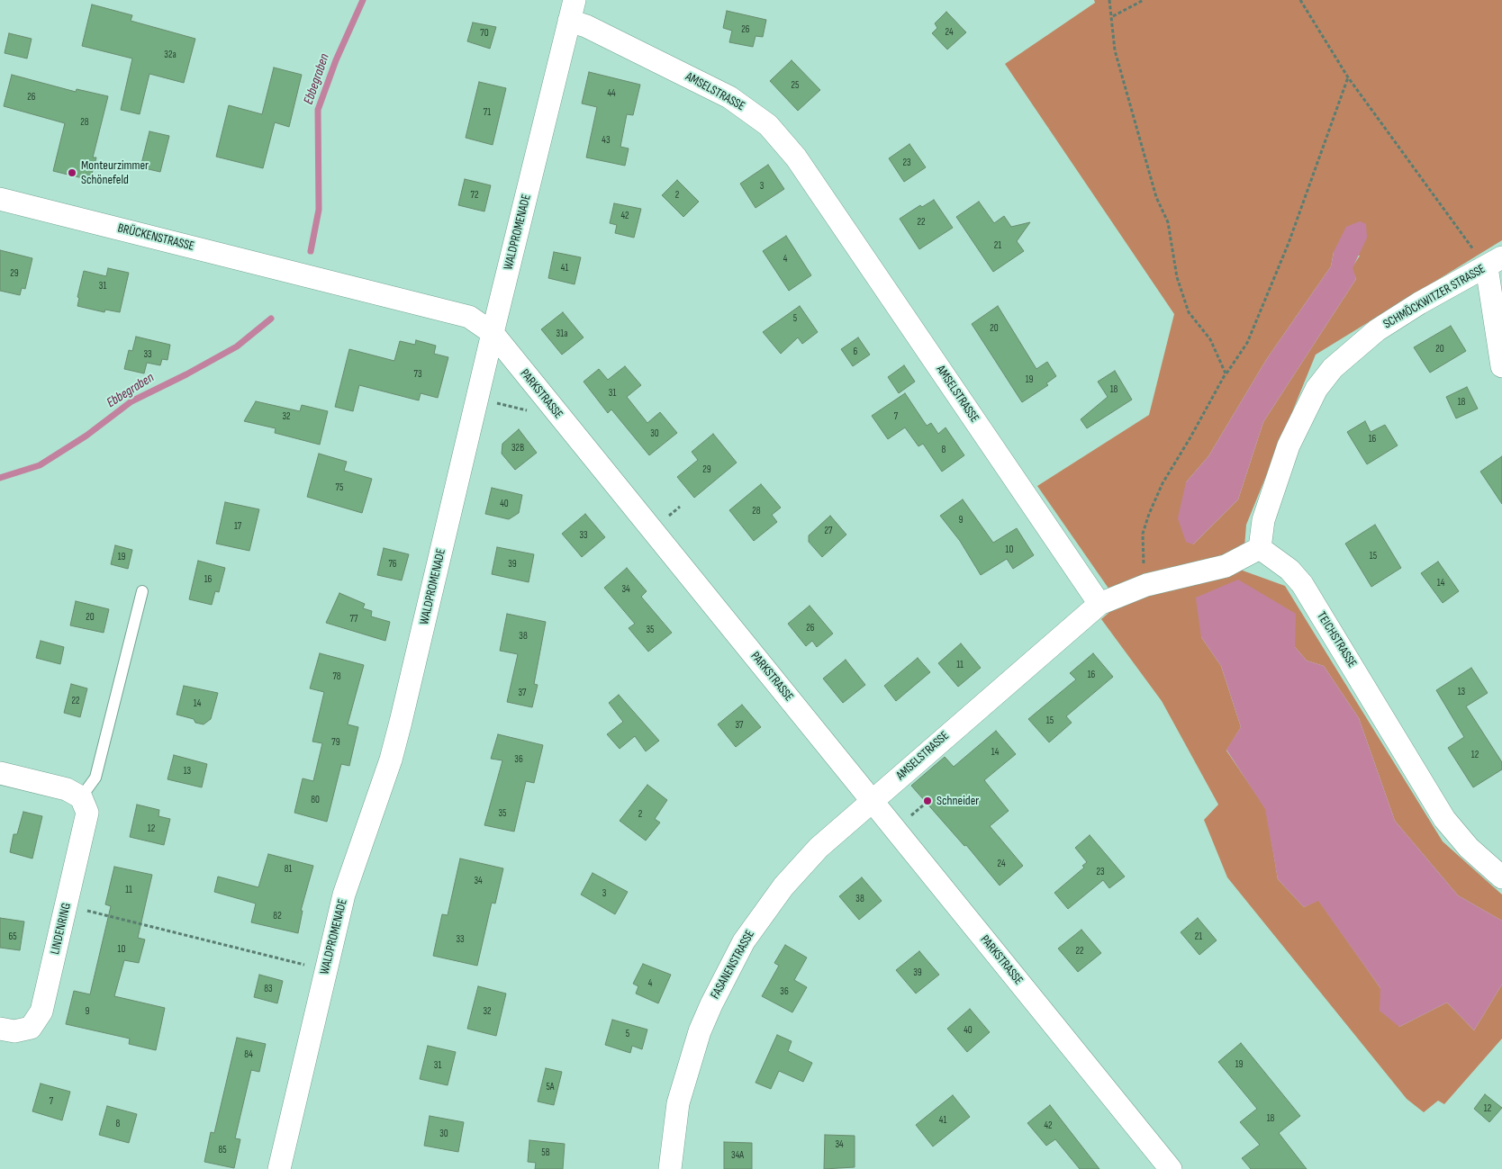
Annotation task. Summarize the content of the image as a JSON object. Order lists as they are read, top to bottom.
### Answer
{
  "streets": {
    "street": [
      "AMSELSTRASSE",
      "WALDPROMENADE",
      "BRÜCKENSTRASSE",
      "SCHMÖCKWITZER STRASSE",
      "PARKSTRASSE",
      "TEICHSTRASSE",
      "LINDENRING",
      "FASANENSTRASSE"
    ]
  },
  "crossings": [
    ["AMSELSTRASSE", "WALDPROMENADE"],
    ["AMSELSTRASSE", "PARKSTRASSE"],
    ["AMSELSTRASSE", "FASANENSTRASSE"],
    ["WALDPROMENADE", "PARKSTRASSE"],
    ["BRÜCKENSTRASSE", "PARKSTRASSE"],
    ["SCHMÖCKWITZER STRASSE", "TEICHSTRASSE"],
    ["PARKSTRASSE", "FASANENSTRASSE"]
  ],
  "water": ["Ebbegraben"],
  "places": ["Monteurzimmer Schönefeld", "Schneider"],
  "house_numbers": [
    "26",
    "24",
    "70",
    "32a",
    "25",
    "44",
    "26",
    "71",
    "28",
    "43",
    "23",
    "3",
    "72",
    "2",
    "42",
    "22",
    "21",
    "4",
    "41",
    "29",
    "31",
    "5",
    "20",
    "31a",
    "20",
    "6",
    "33",
    "73",
    "19",
    "18",
    "31",
    "18",
    "32",
    "7",
    "30",
    "16",
    "32B",
    "8",
    "29",
    "75",
    "40",
    "28",
    "9",
    "17",
    "27",
    "33",
    "10",
    "15",
    "19",
    "76",
    "39",
    "16",
    "14",
    "34",
    "20",
    "77",
    "26",
    "35",
    "38",
    "11",
    "16",
    "78",
    "13",
    "37",
    "22",
    "14",
    "15",
    "37",
    "79",
    "14",
    "12",
    "36",
    "13",
    "80",
    "35",
    "2",
    "12",
    "24",
    "81",
    "23",
    "34",
    "11",
    "3",
    "38",
    "82",
    "65",
    "21",
    "33",
    "10",
    "22",
    "39",
    "4",
    "83",
    "36",
    "9",
    "32",
    "40",
    "5",
    "84",
    "19",
    "31",
    "5A",
    "7",
    "12",
    "18",
    "41",
    "8",
    "42",
    "30",
    "34",
    "85",
    "5B",
    "34A"
  ]
}
